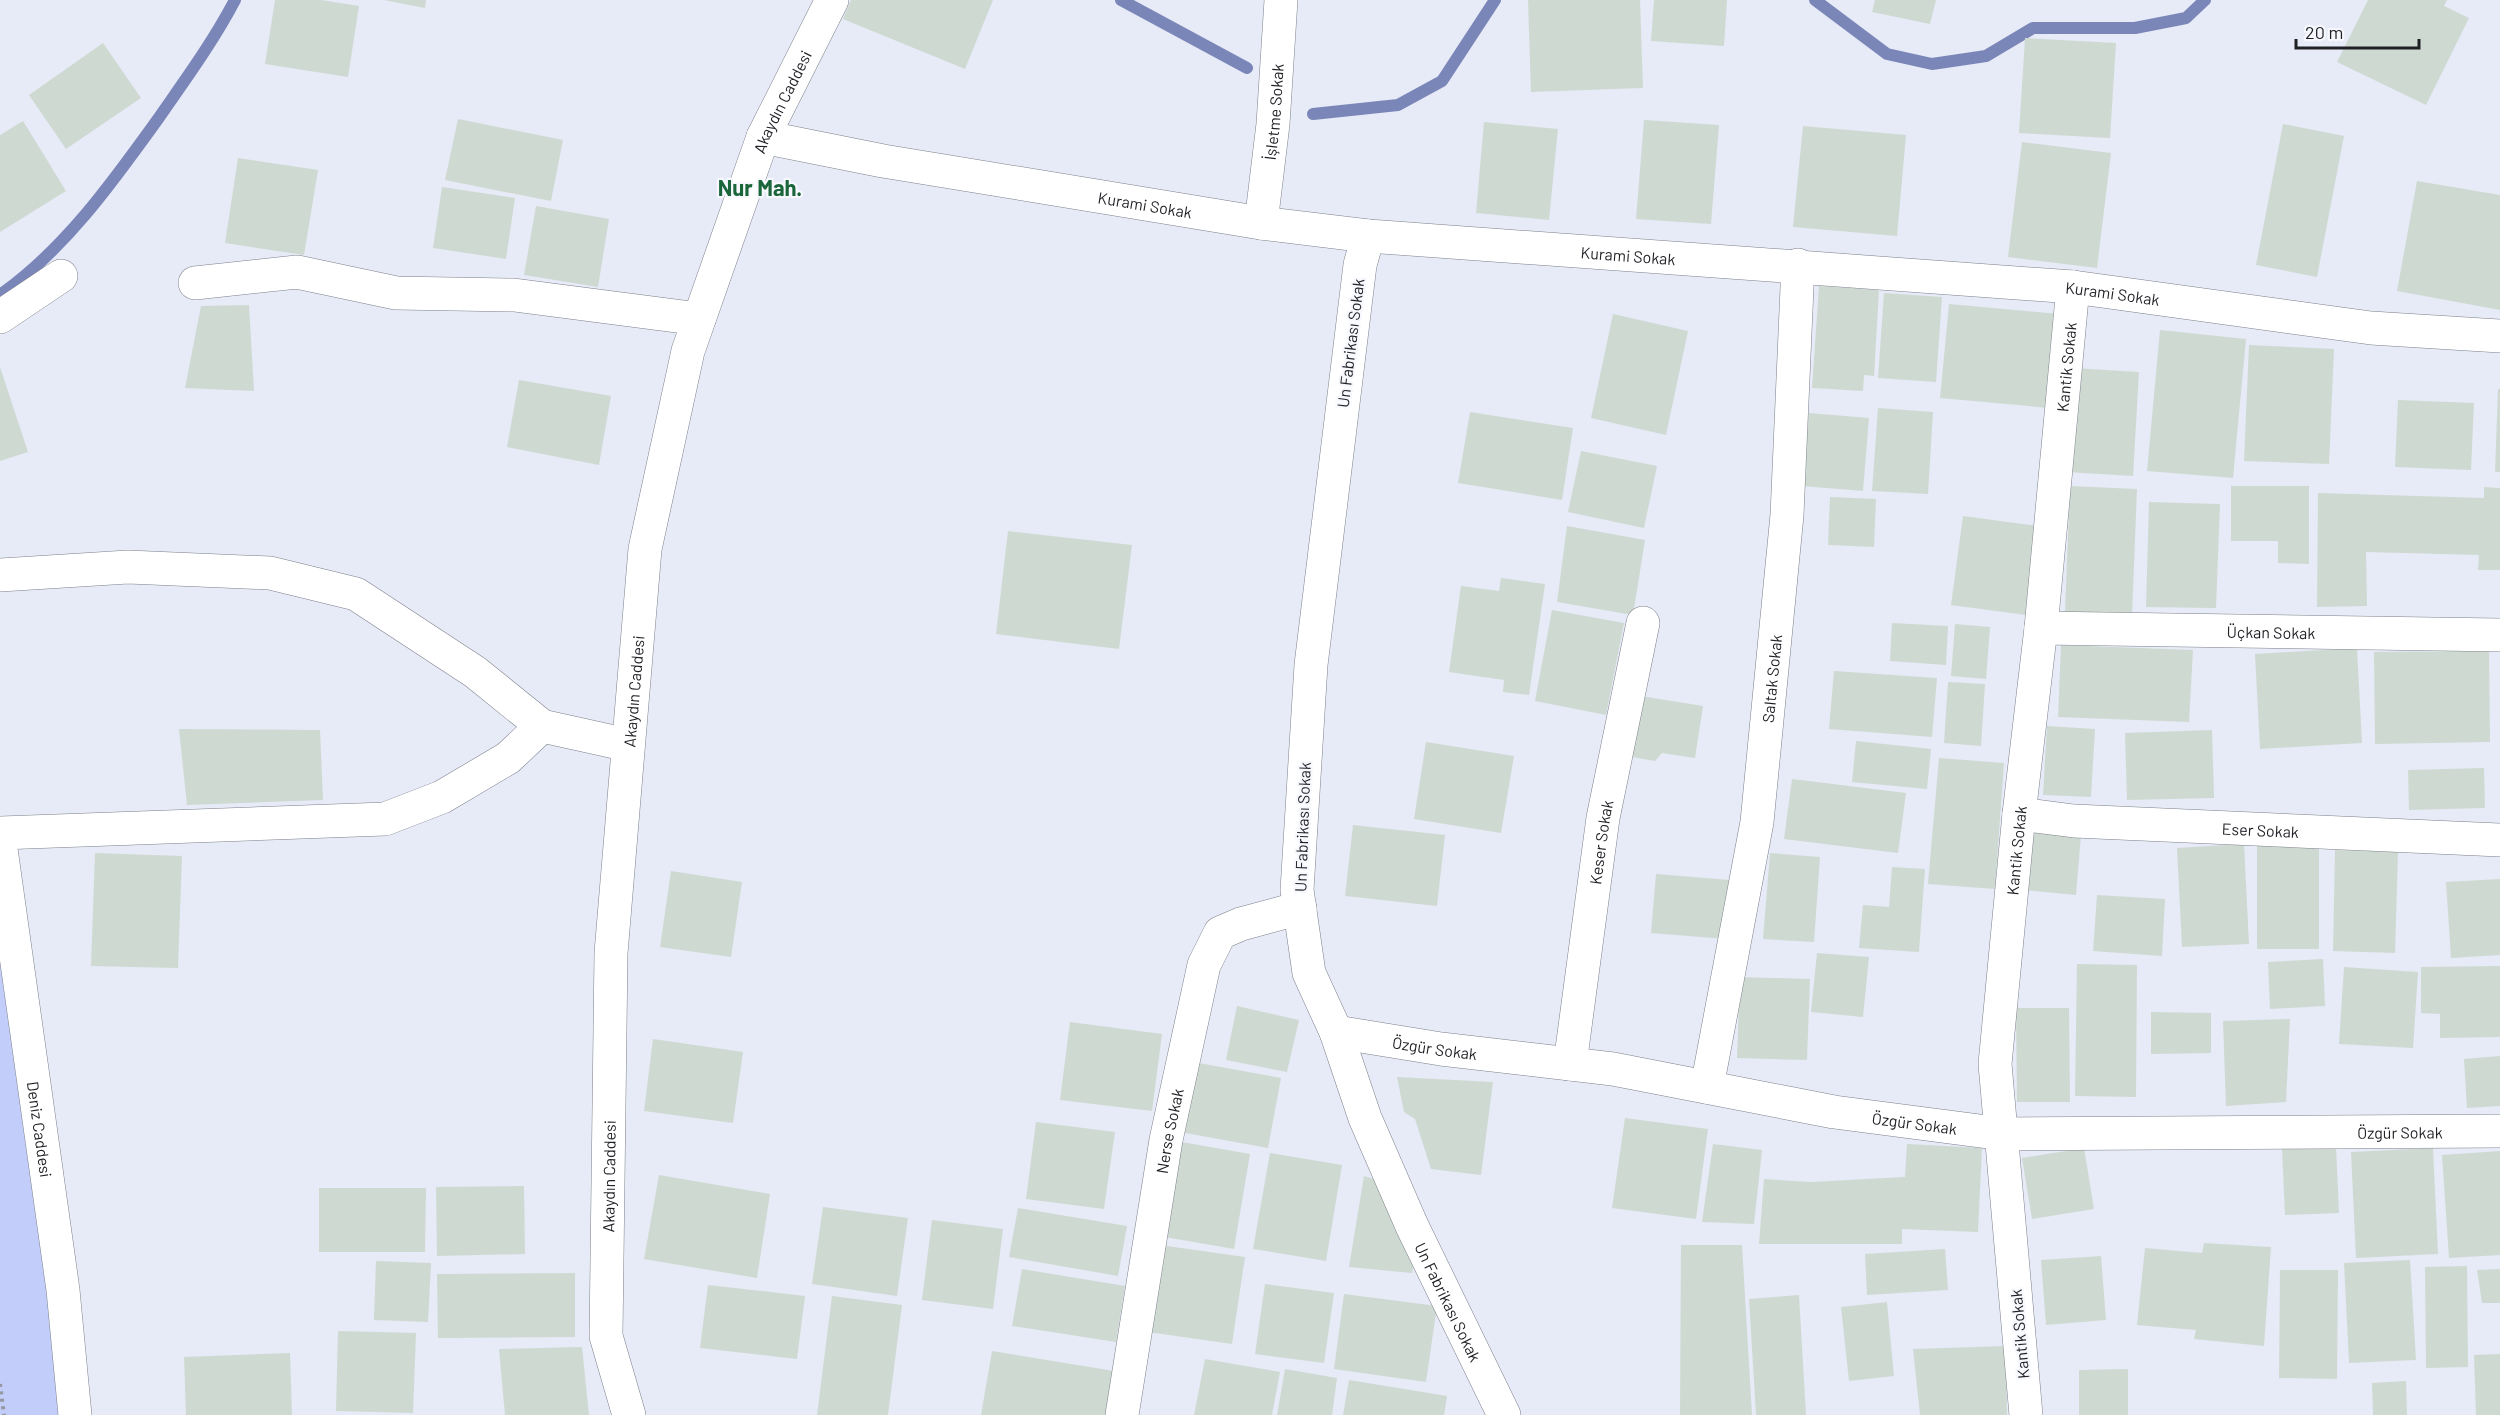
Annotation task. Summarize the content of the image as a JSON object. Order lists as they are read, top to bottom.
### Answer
{
  "streets": {
    "street": [
      "Akaydın Caddesi",
      "İşletme Sokak",
      "Kurami Sokak",
      "Un Fabrikası Sokak",
      "Kantik Sokak",
      "Üçkan Sokak",
      "Saltak Sokak",
      "Eser Sokak",
      "Keser Sokak",
      "Özgür Sokak",
      "Deniz Caddesi",
      "Nerse Sokak"
    ]
  },
  "crossings": [
    ["Akaydın Caddesi", "Kurami Sokak"],
    ["İşletme Sokak", "Kurami Sokak"],
    ["Kurami Sokak", "Un Fabrikası Sokak"],
    ["Kurami Sokak", "Kantik Sokak"],
    ["Kurami Sokak", "Saltak Sokak"],
    ["Un Fabrikası Sokak", "Özgür Sokak"],
    ["Un Fabrikası Sokak", "Nerse Sokak"],
    ["Kantik Sokak", "Üçkan Sokak"],
    ["Kantik Sokak", "Eser Sokak"],
    ["Kantik Sokak", "Özgür Sokak"],
    ["Saltak Sokak", "Özgür Sokak"],
    ["Keser Sokak", "Özgür Sokak"]
  ],
  "districts": ["Nur Mah."],
  "scale_bar": "20 m"
}
